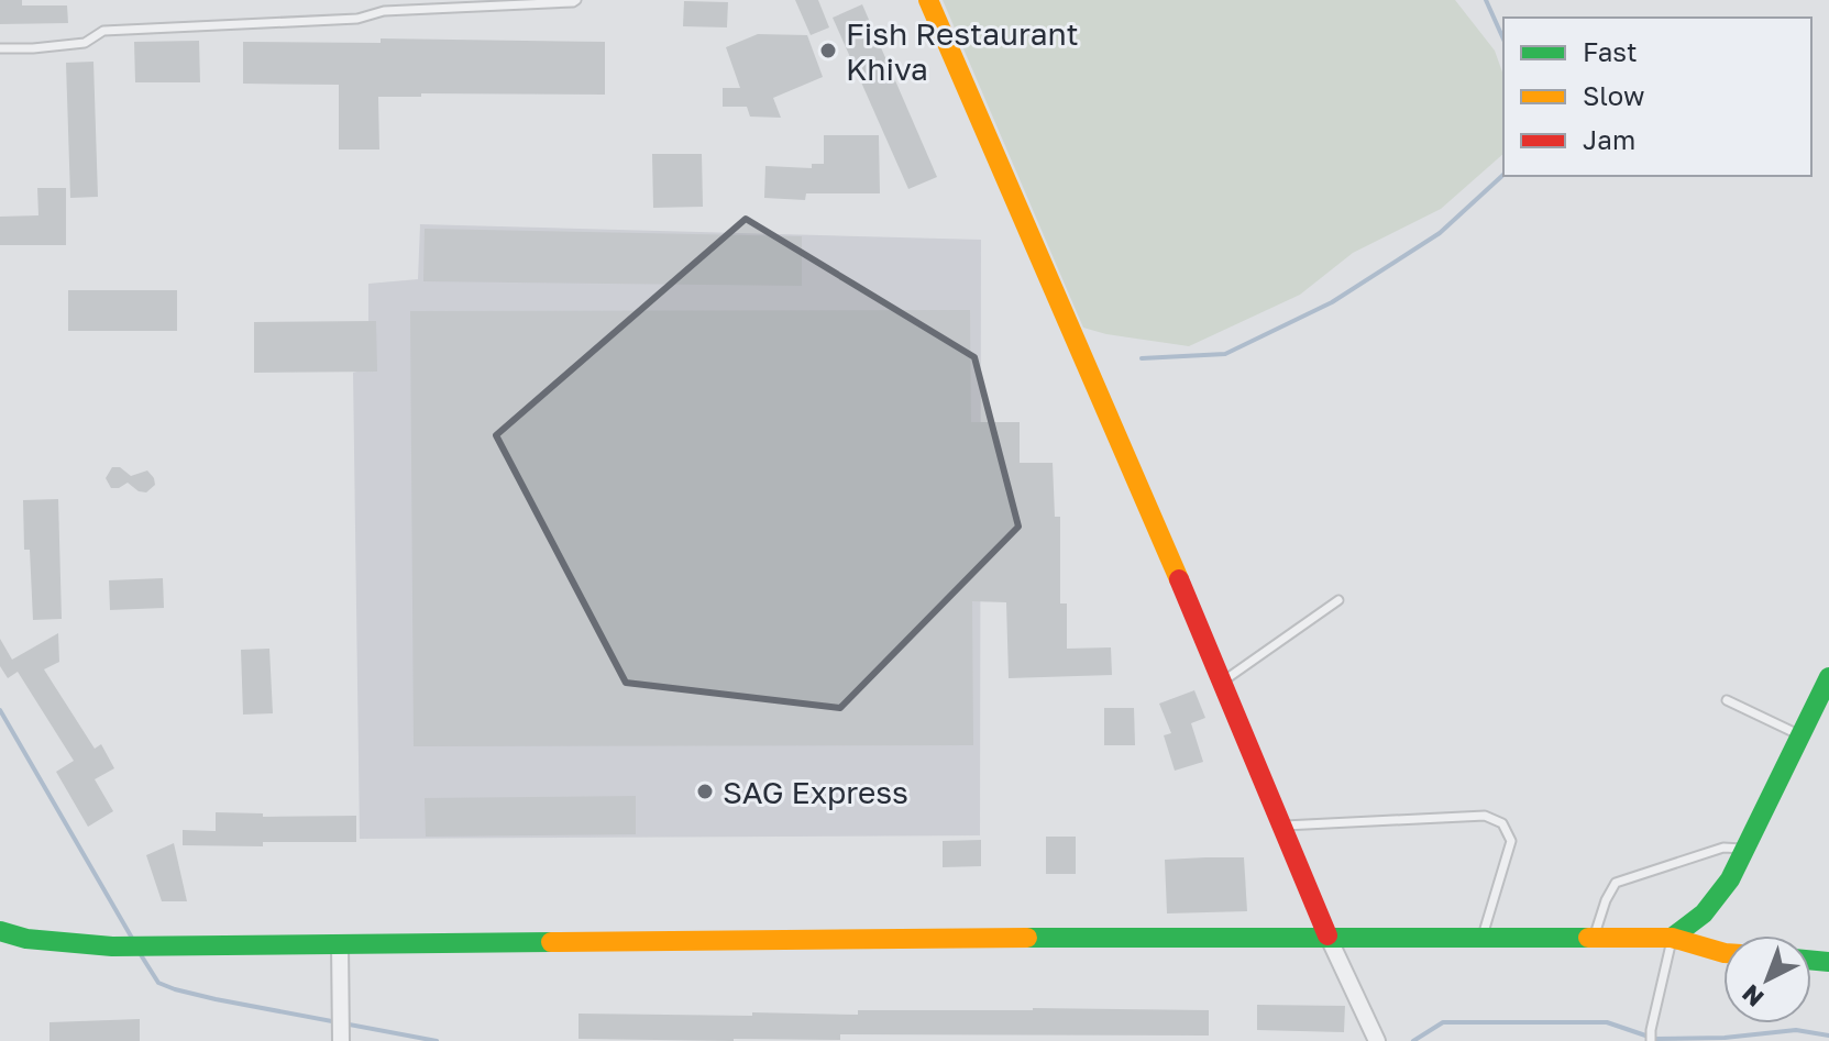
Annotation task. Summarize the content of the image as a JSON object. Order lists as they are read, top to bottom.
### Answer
{
  "places": ["Fish Restaurant Khiva", "SAG Express"],
  "legend": ["Fast", "Slow", "Jam"],
  "north": "bottom left"
}
